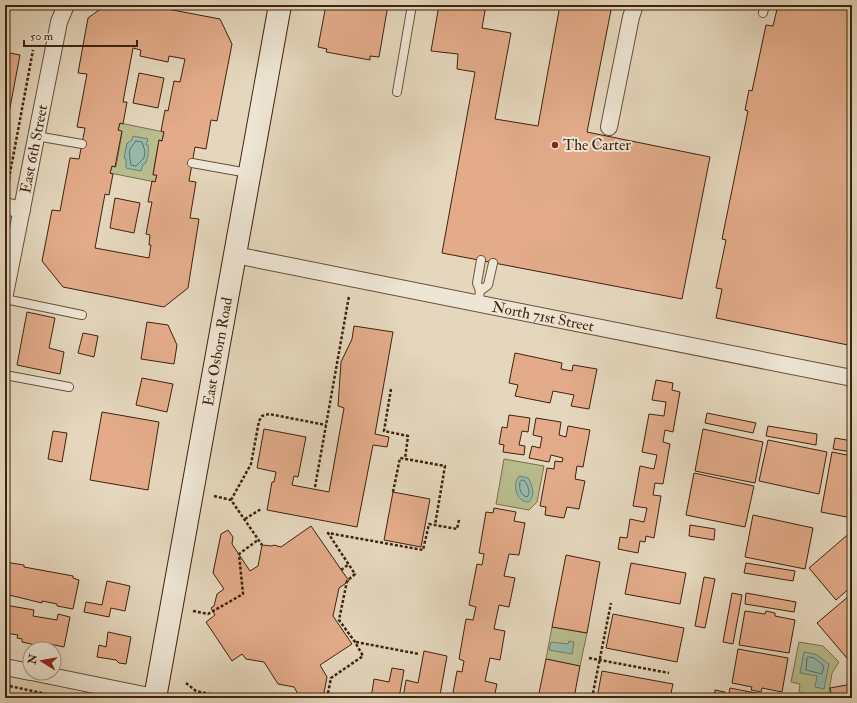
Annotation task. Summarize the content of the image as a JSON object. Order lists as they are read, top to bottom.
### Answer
{
  "streets": {
    "main road": ["East Osborn Road"],
    "street": ["East 6th Street", "North 71st Street"]
  },
  "crossings": [
    ["North 71st Street", "East Osborn Road"]
  ],
  "places": ["The Carter"],
  "scale_bar": "50 m",
  "north": "left"
}
